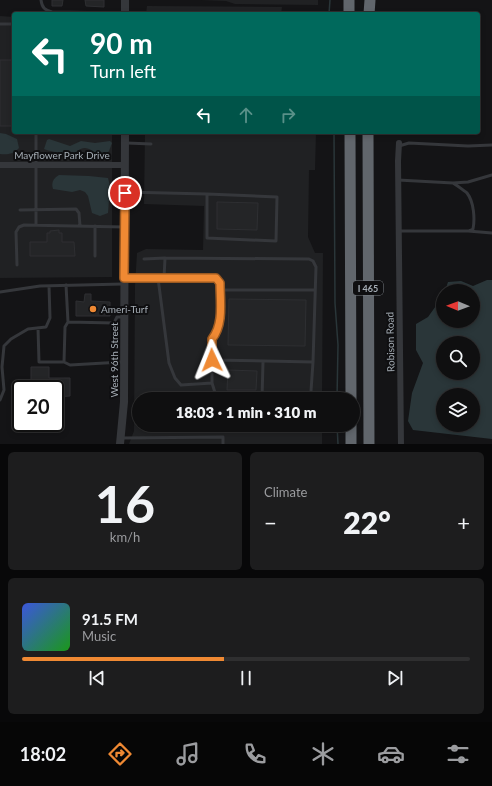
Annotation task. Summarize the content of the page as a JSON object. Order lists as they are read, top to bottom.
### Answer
{
  "streets": {
    "highway": ["I 465"],
    "street": ["Mayflower Park Drive", "Robison Road", "West 96th Street"]
  },
  "crossings": [
    ["Mayflower Park Drive", "West 96th Street"]
  ],
  "places": ["Ameri-Turf"],
  "north": "left",
  "page": {
    "turn": ["90 m", "Turn left"],
    "limit": "20",
    "trip": "18:03 · 1 min · 310 m",
    "tile": [
      ["16", "km/h"],
      "Climate"
    ],
    "heat": ["−", "22°", "+"],
    "song": ["91.5 FM", "Music"],
    "tabs": "18:02"
  }
}
